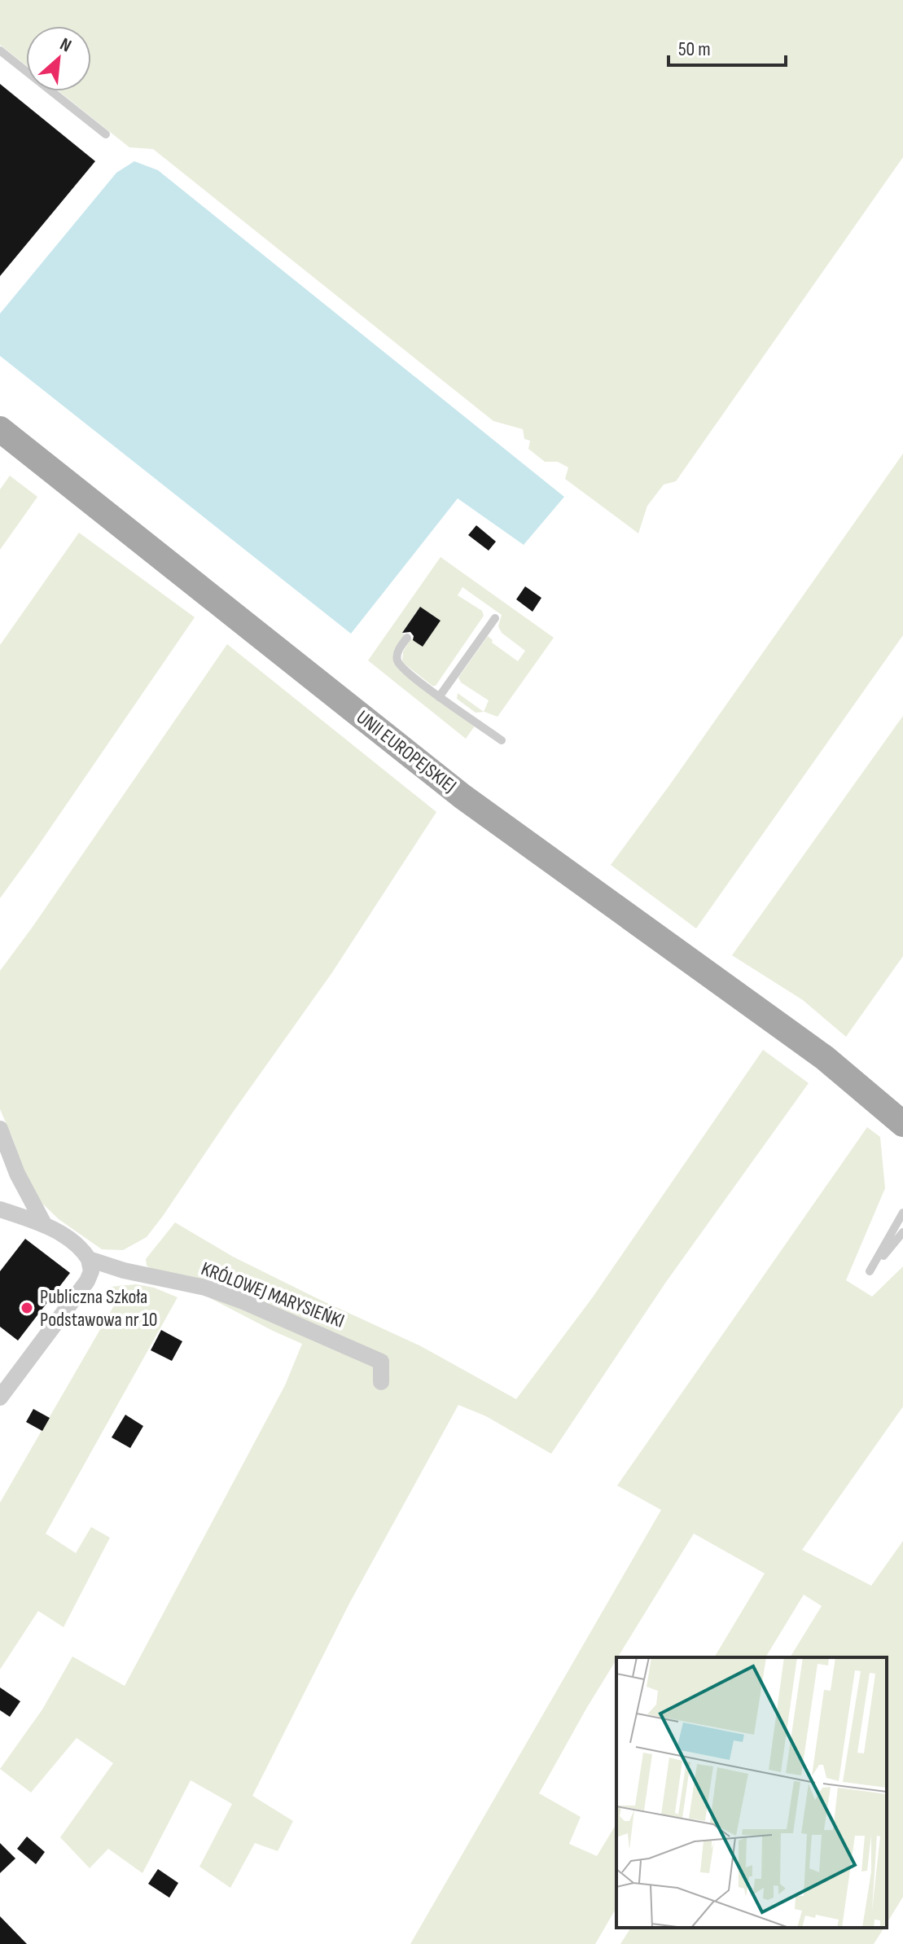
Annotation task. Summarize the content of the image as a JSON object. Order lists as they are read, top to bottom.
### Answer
{
  "streets": {
    "main road": ["UNII EUROPEJSKIEJ"],
    "street": ["KRÓLOWEJ MARYSIEŃKI"]
  },
  "places": ["Publiczna Szkoła Podstawowa nr 10"],
  "scale_bar": "50 m",
  "north": "top right"
}
